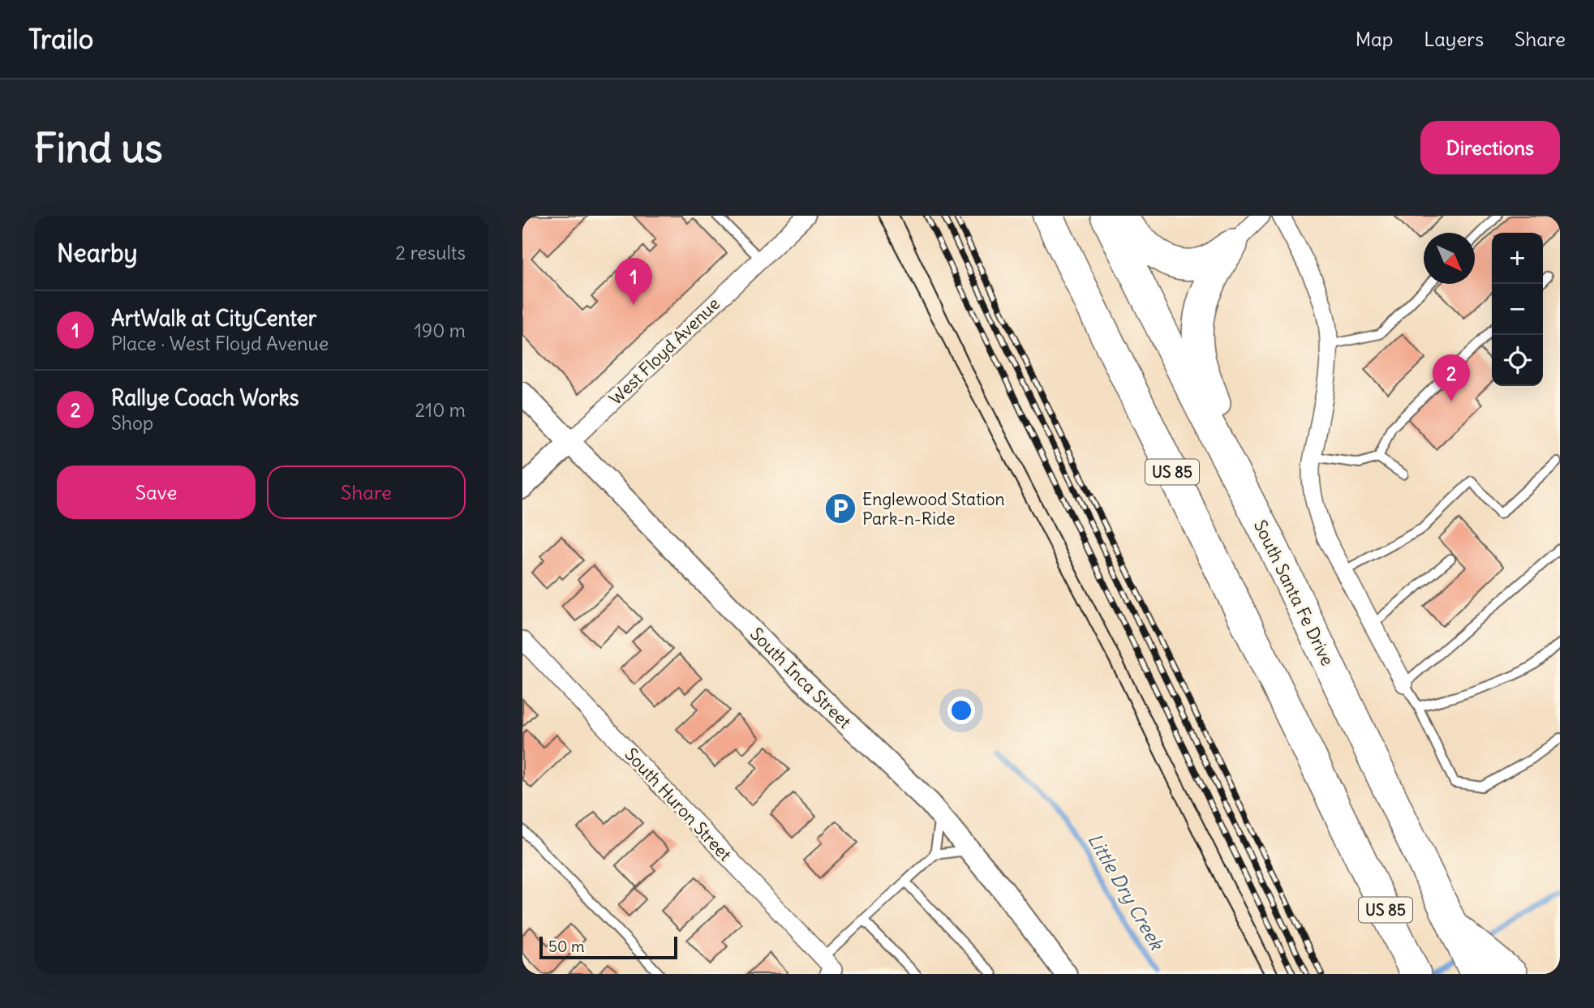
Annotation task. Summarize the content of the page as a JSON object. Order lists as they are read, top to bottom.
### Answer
{
  "streets": {
    "highway": ["US 85", "South Santa Fe Drive"],
    "street": ["West Floyd Avenue", "South Inca Street", "South Huron Street"]
  },
  "crossings": [
    ["West Floyd Avenue", "South Inca Street"]
  ],
  "water": ["Little Dry Creek"],
  "places": {
    "parking": ["Englewood Station Park-n-Ride"]
  },
  "scale_bar": "50 m",
  "north": "bottom right",
  "page": {
    "header": "Trailo",
    "nav": ["Map", "Layers", "Share"],
    "buttons": [
      "Directions",
      ["Save", "Share"]
    ],
    "title": "Find us",
    "heading": ["Nearby", "2 results"],
    "map_buttons": ["+", "−"],
    "pins": ["1", "2"],
    "list": [
      {
        "mark": "1",
        "name": "ArtWalk at CityCenter",
        "note": "Place · West Floyd Avenue",
        "value": "190 m"
      },
      {
        "mark": "2",
        "name": "Rallye Coach Works",
        "note": "Shop",
        "value": "210 m"
      }
    ],
    "scale": "50 m"
  }
}
